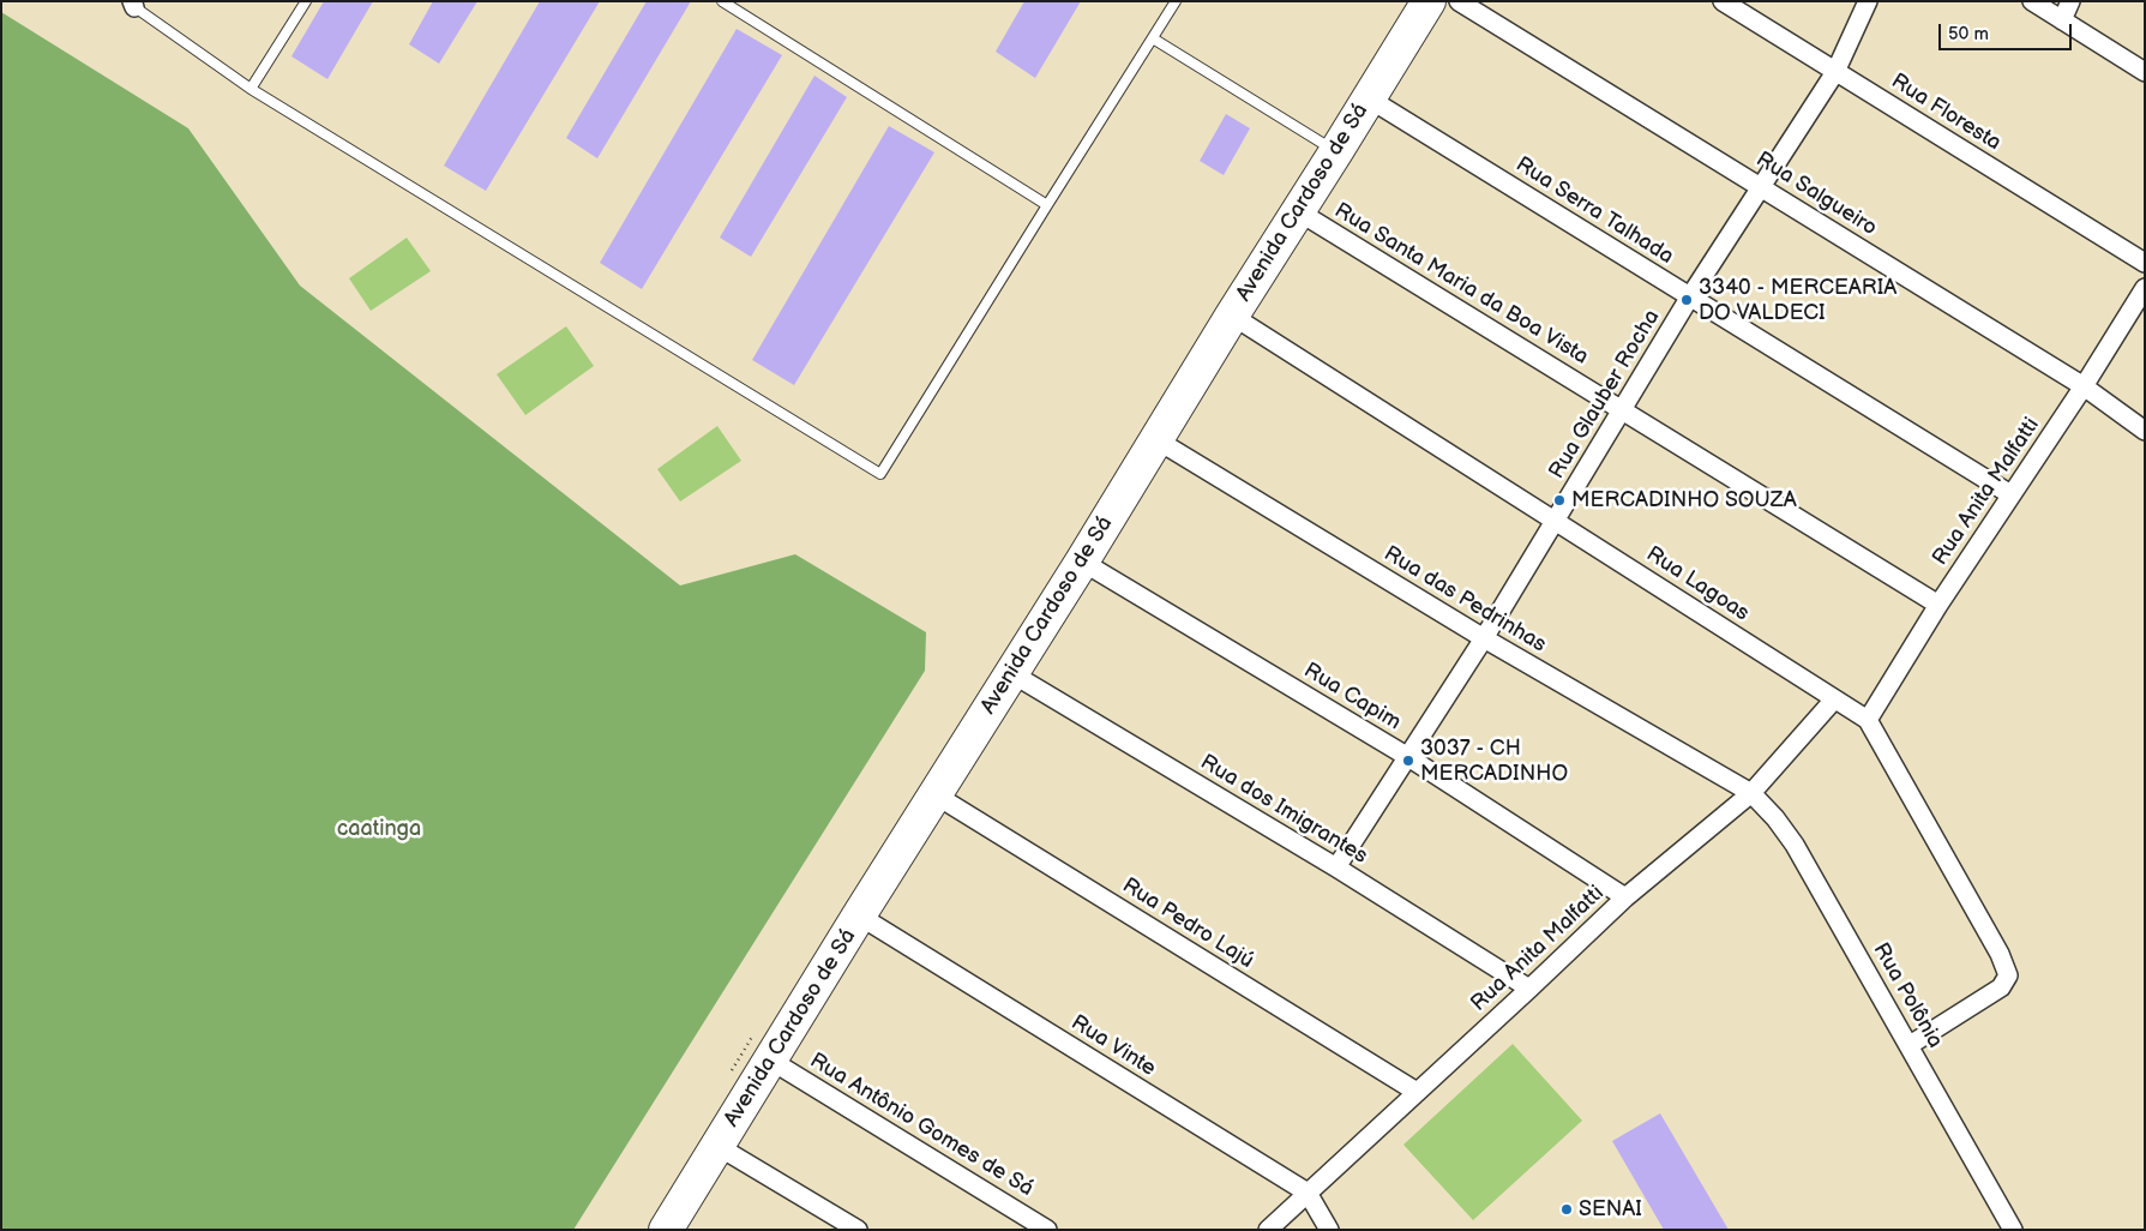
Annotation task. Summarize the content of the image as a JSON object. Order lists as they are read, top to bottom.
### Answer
{
  "streets": {
    "highway": ["Avenida Cardoso de Sá"],
    "street": [
      "Rua Floresta",
      "Rua Salgueiro",
      "Rua Serra Talhada",
      "Rua Santa Maria da Boa Vista",
      "Rua Glauber Rocha",
      "Rua Anita Malfatti",
      "Rua Lagoas",
      "Rua das Pedrinhas",
      "Rua Capim",
      "Rua dos Imigrantes",
      "Rua Pedro Lajú",
      "Rua Polônia",
      "Rua Vinte",
      "Rua Antônio Gomes de Sá"
    ]
  },
  "crossings": [
    ["Rua Floresta", "Rua Glauber Rocha"],
    ["Rua Salgueiro", "Rua Glauber Rocha"],
    ["Rua Salgueiro", "Rua Anita Malfatti"],
    ["Avenida Cardoso de Sá", "Rua Serra Talhada"],
    ["Avenida Cardoso de Sá", "Rua Santa Maria da Boa Vista"],
    ["Avenida Cardoso de Sá", "Rua Lagoas"],
    ["Avenida Cardoso de Sá", "Rua das Pedrinhas"],
    ["Avenida Cardoso de Sá", "Rua Capim"],
    ["Avenida Cardoso de Sá", "Rua dos Imigrantes"],
    ["Avenida Cardoso de Sá", "Rua Pedro Lajú"],
    ["Avenida Cardoso de Sá", "Rua Vinte"],
    ["Avenida Cardoso de Sá", "Rua Antônio Gomes de Sá"],
    ["Rua Serra Talhada", "Rua Glauber Rocha"],
    ["Rua Serra Talhada", "Rua Anita Malfatti"],
    ["Rua Santa Maria da Boa Vista", "Rua Glauber Rocha"],
    ["Rua Santa Maria da Boa Vista", "Rua Anita Malfatti"],
    ["Rua Glauber Rocha", "Rua Lagoas"],
    ["Rua Glauber Rocha", "Rua das Pedrinhas"],
    ["Rua Glauber Rocha", "Rua Capim"],
    ["Rua Glauber Rocha", "Rua dos Imigrantes"],
    ["Rua Anita Malfatti", "Rua Lagoas"],
    ["Rua Anita Malfatti", "Rua das Pedrinhas"],
    ["Rua Anita Malfatti", "Rua Capim"],
    ["Rua Anita Malfatti", "Rua dos Imigrantes"],
    ["Rua Anita Malfatti", "Rua Pedro Lajú"],
    ["Rua Anita Malfatti", "Rua Polônia"],
    ["Rua Anita Malfatti", "Rua Vinte"],
    ["Rua Lagoas", "Rua Polônia"],
    ["Rua das Pedrinhas", "Rua Polônia"]
  ],
  "parks": ["caatinga"],
  "places": [
    "3340 - MERCEARIA DO VALDECI",
    "MERCADINHO SOUZA",
    "3037 - CH MERCADINHO",
    "SENAI"
  ],
  "scale_bar": "50 m"
}
